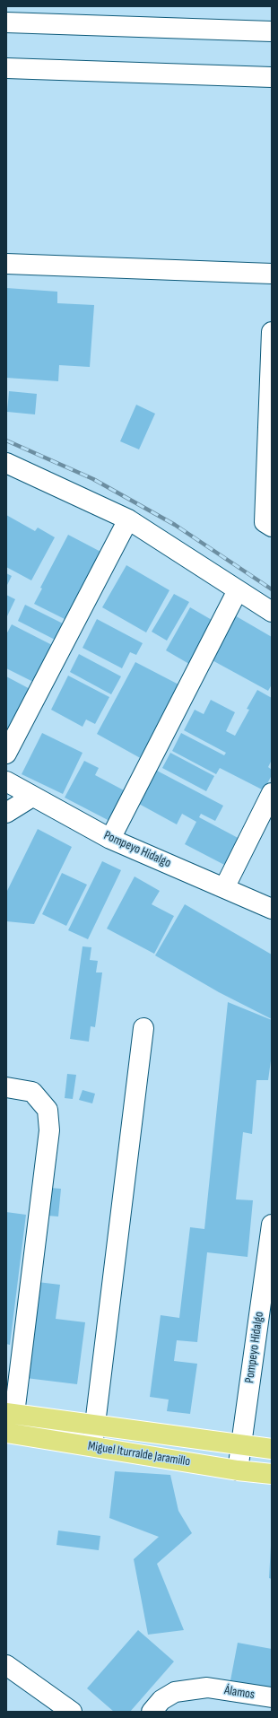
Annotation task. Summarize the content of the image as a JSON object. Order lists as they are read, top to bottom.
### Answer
{
  "streets": {
    "main road": ["Miguel Iturralde Jaramillo"],
    "street": ["Pompeyo Hidalgo", "Álamos"]
  },
  "crossings": [
    ["Pompeyo Hidalgo", "Miguel Iturralde Jaramillo"]
  ]
}
